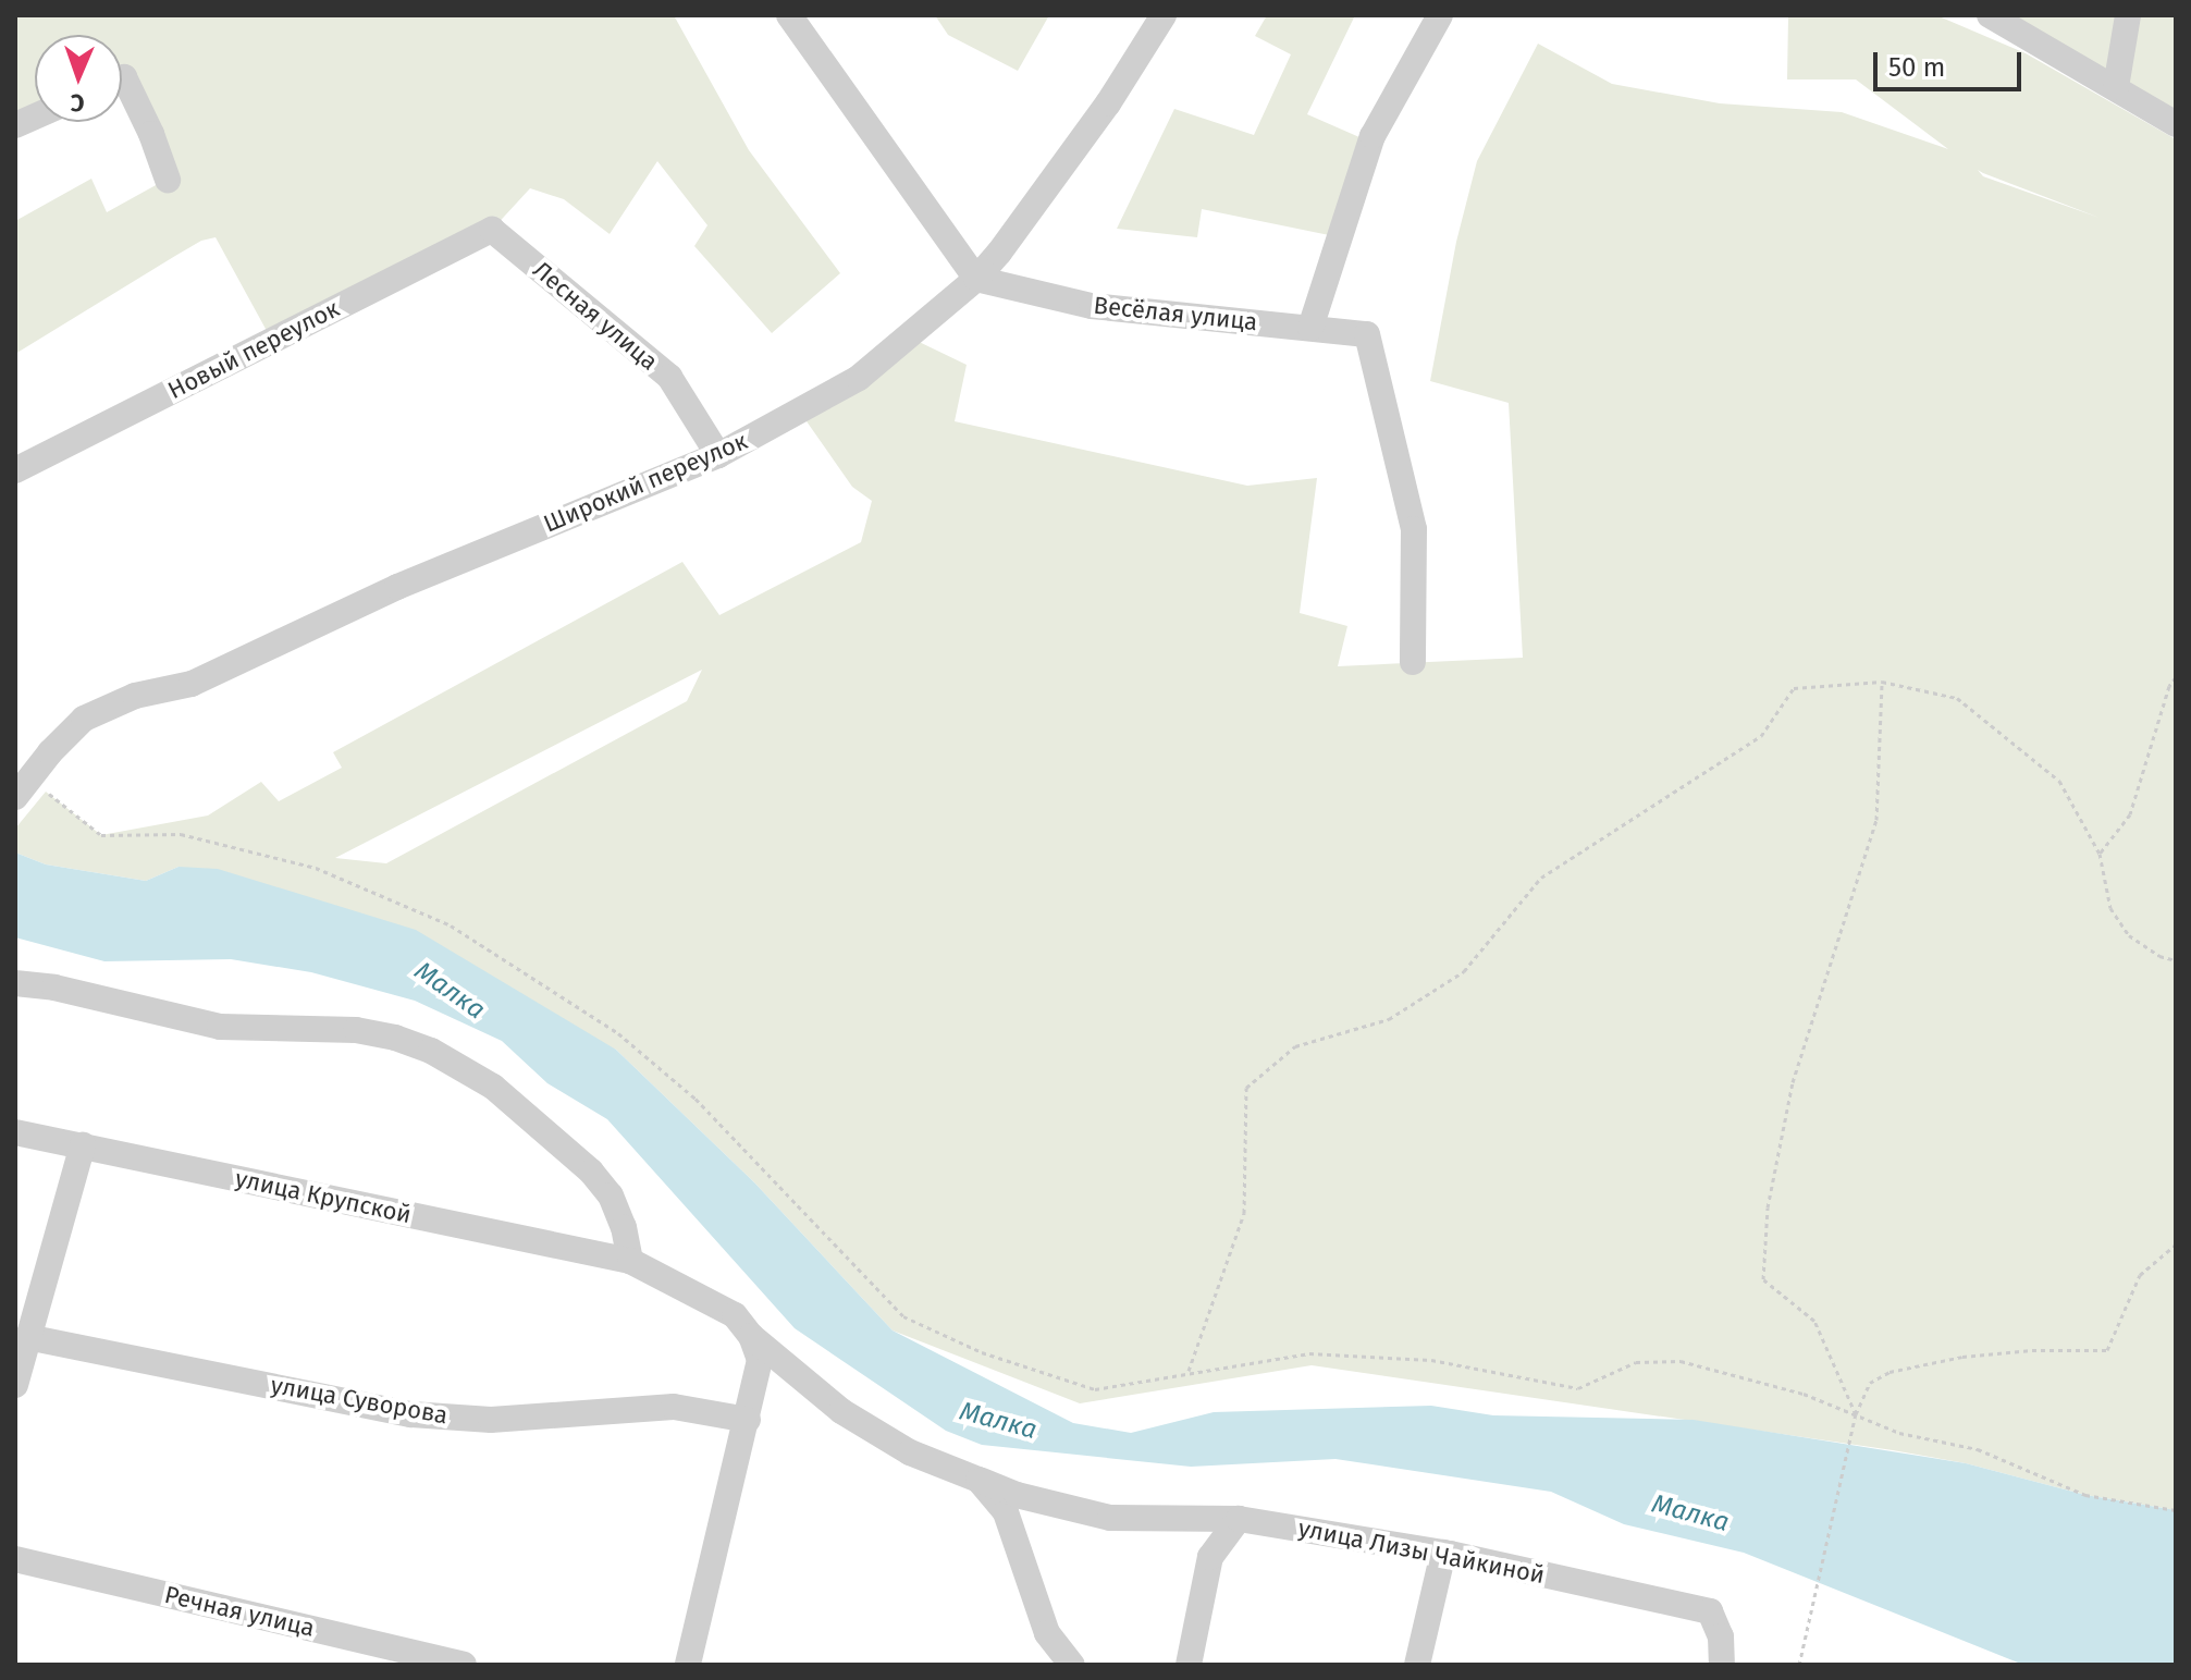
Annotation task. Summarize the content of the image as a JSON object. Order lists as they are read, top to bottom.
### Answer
{
  "streets": {
    "street": [
      "Весёлая улица",
      "Лесная улица",
      "Новый переулок",
      "Широкий переулок",
      "улица Крупской",
      "улица Суворова",
      "улица Лизы Чайкиной",
      "Речная улица"
    ]
  },
  "crossings": [
    ["Весёлая улица", "Широкий переулок"],
    ["Лесная улица", "Новый переулок"],
    ["Лесная улица", "Широкий переулок"]
  ],
  "water": ["Малка"],
  "scale_bar": "50 m",
  "north": "bottom"
}
